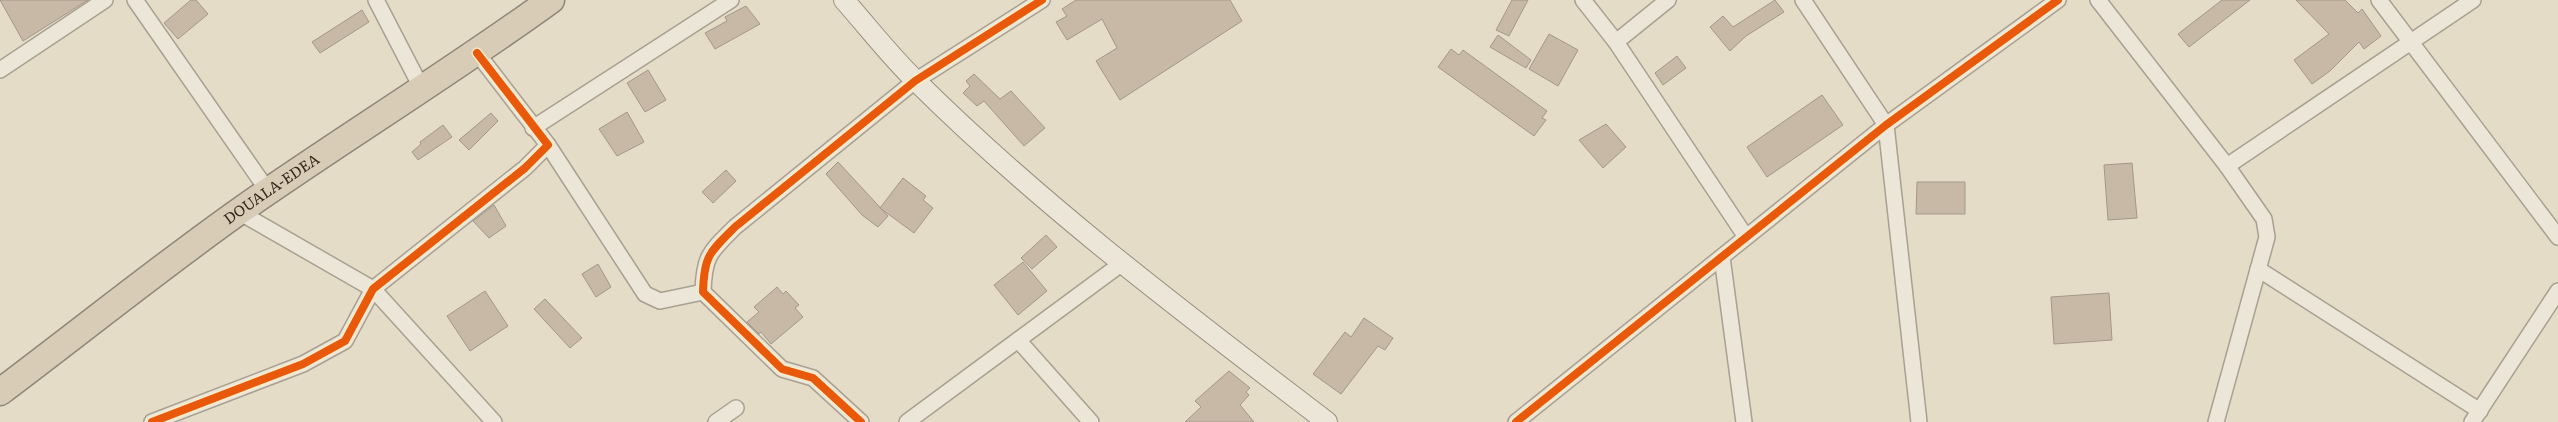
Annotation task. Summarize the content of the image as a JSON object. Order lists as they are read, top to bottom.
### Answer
{
  "streets": {
    "highway": ["DOUALA-EDEA"]
  }
}
